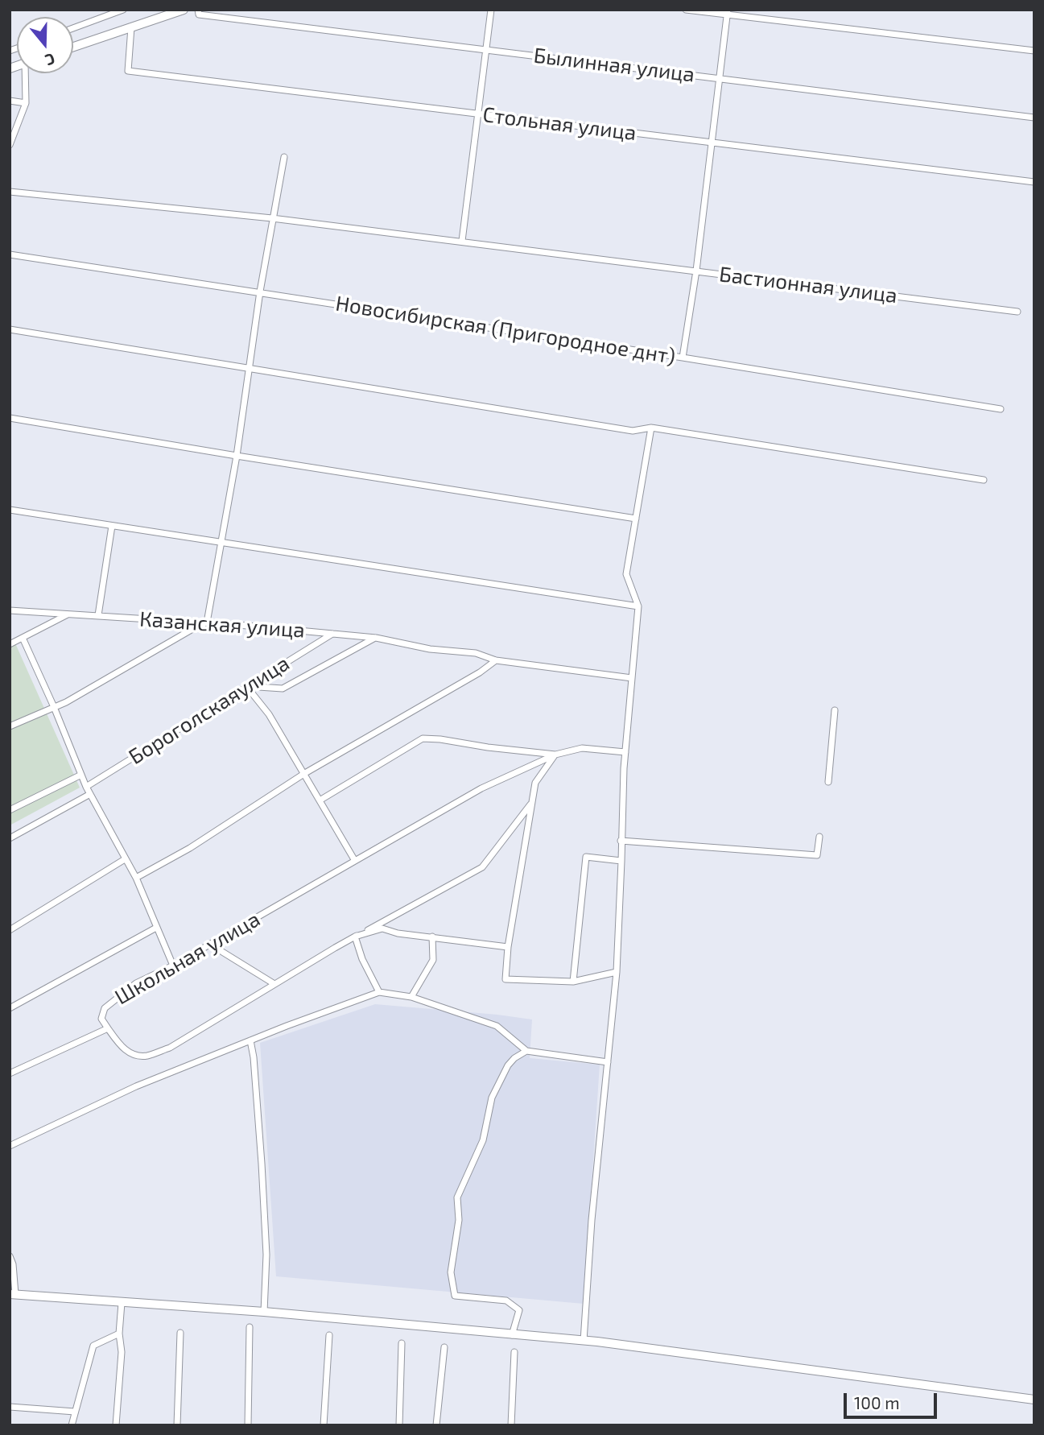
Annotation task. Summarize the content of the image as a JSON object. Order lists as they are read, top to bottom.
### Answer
{
  "streets": {
    "street": [
      "Былинная улица",
      "Стольная улица",
      "Бастионная улица",
      "Новосибирская (Пригородное днт)",
      "Казанская улица",
      "Бороголскаяулица",
      "Школьная улица"
    ]
  },
  "crossings": [
    ["Казанская улица", "Бороголскаяулица"]
  ],
  "scale_bar": "100 m",
  "north": "bottom"
}
